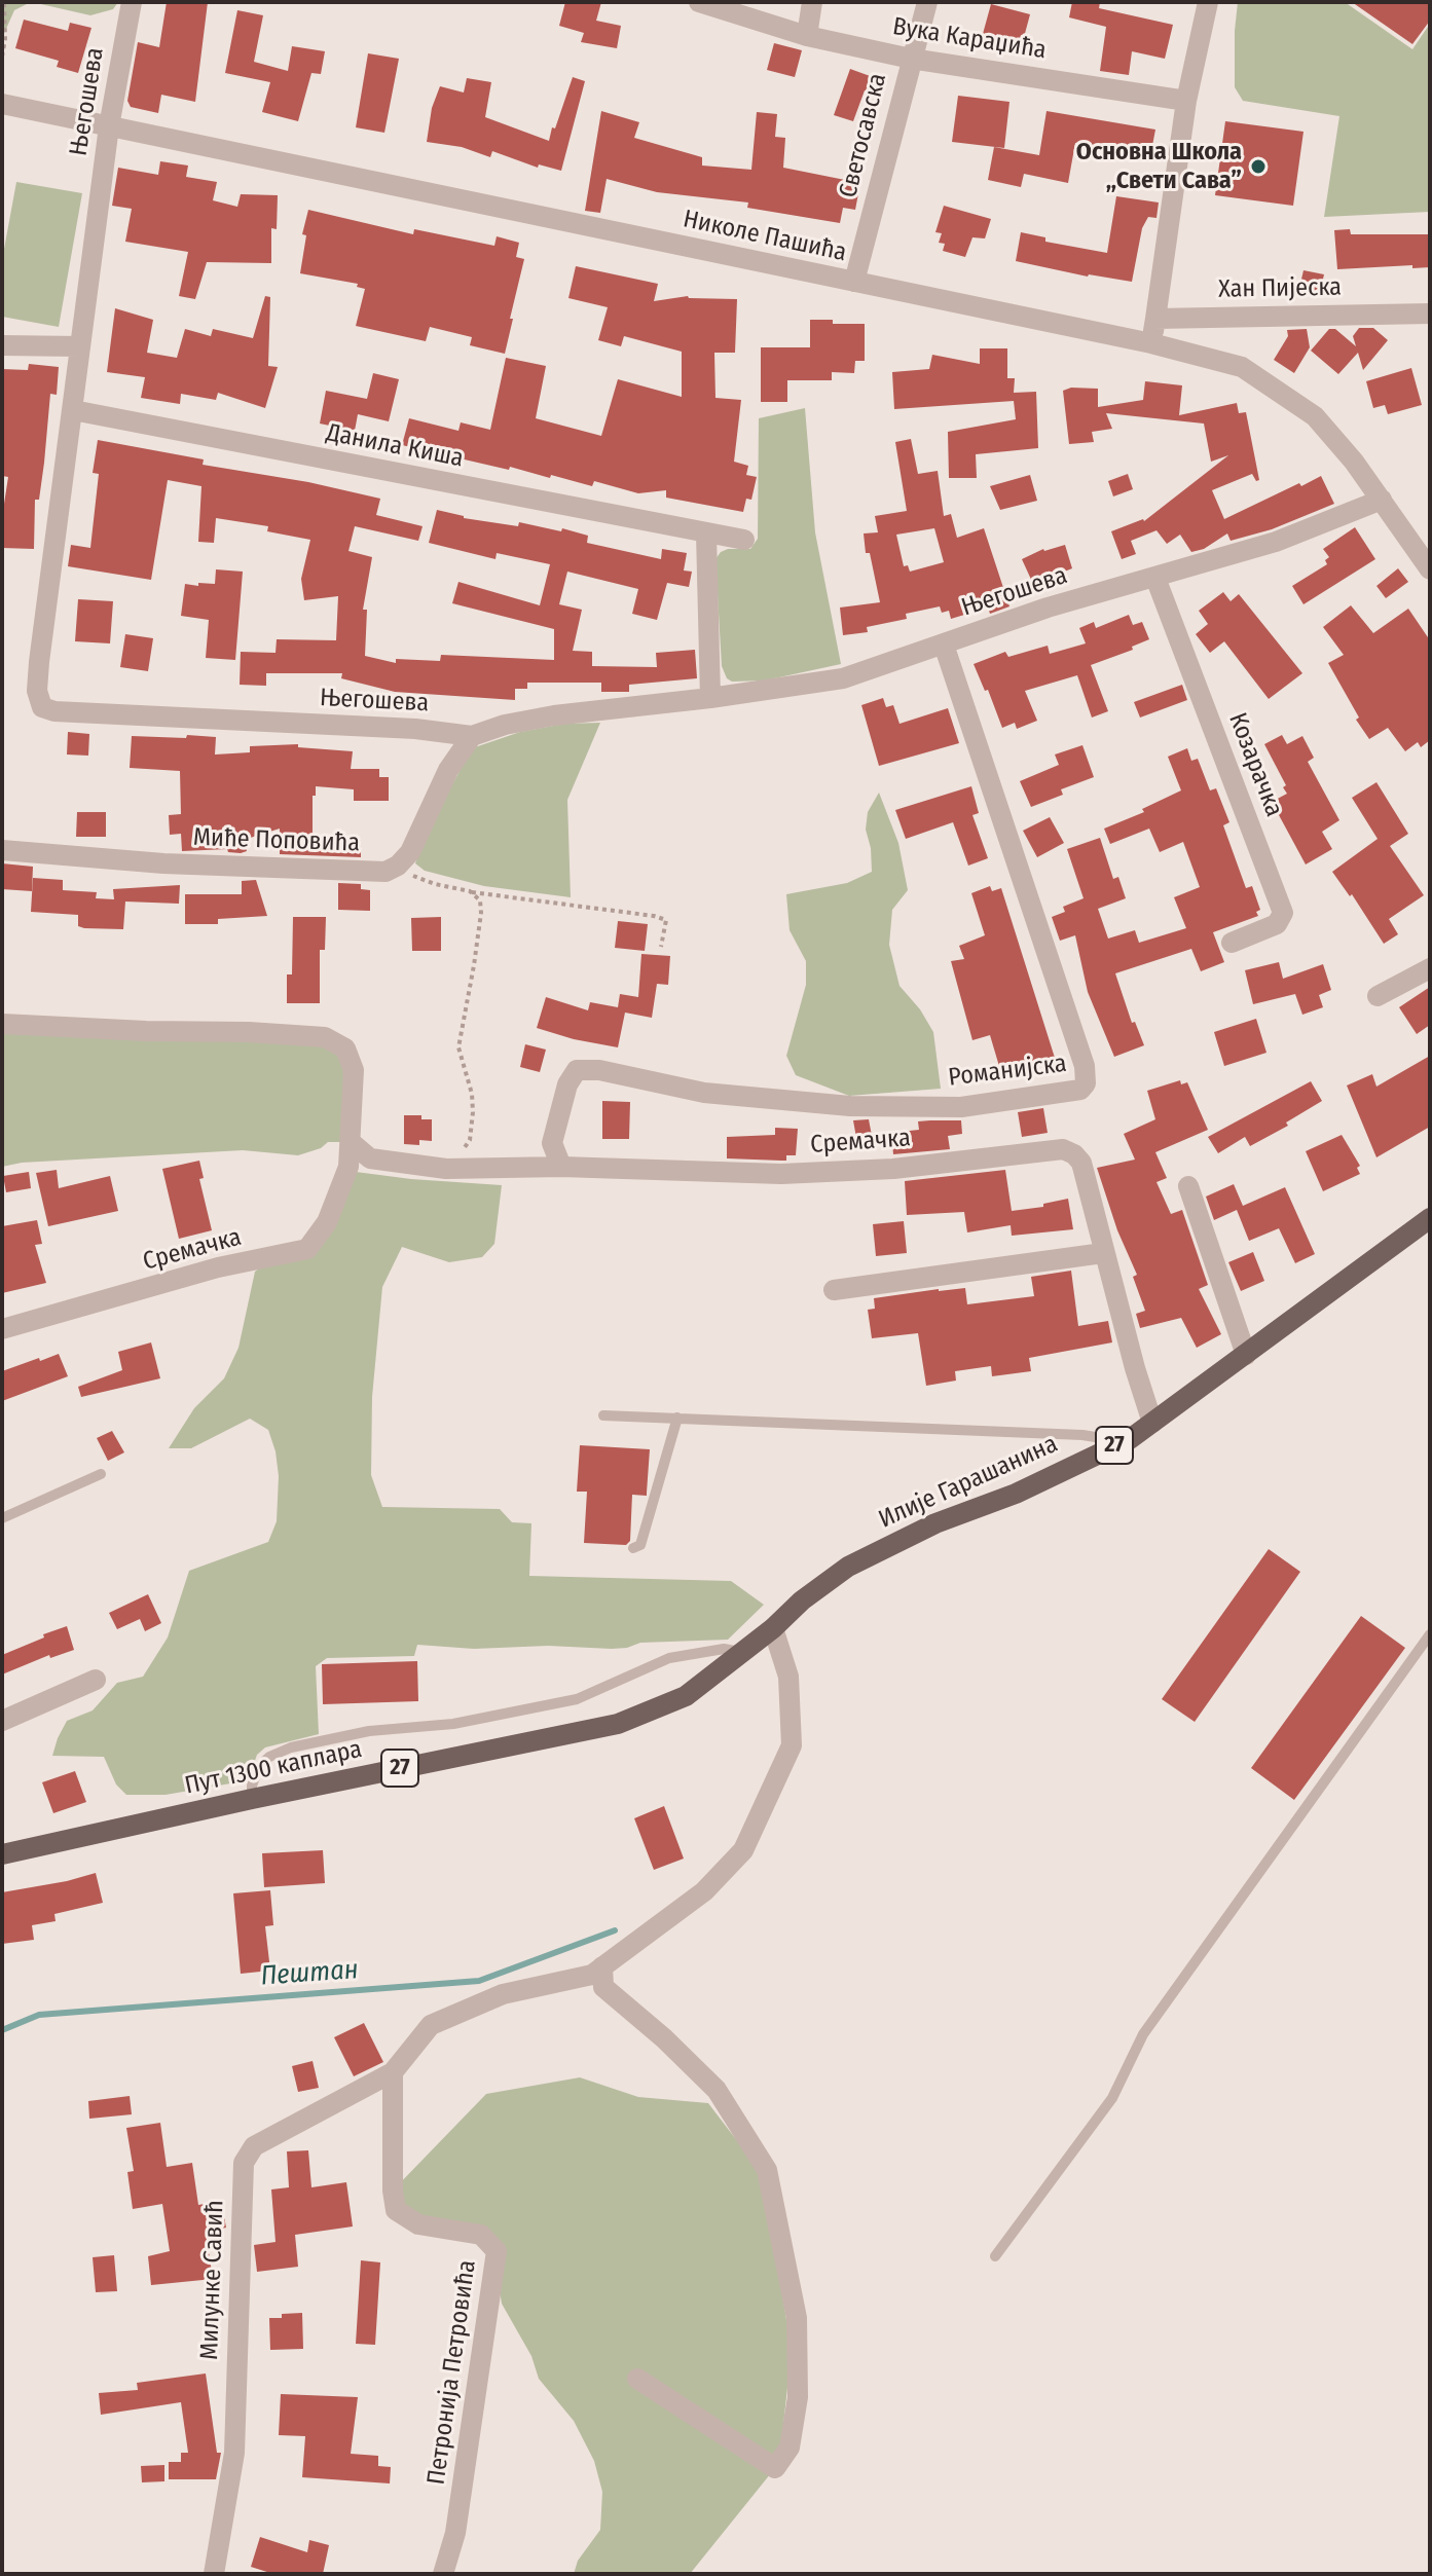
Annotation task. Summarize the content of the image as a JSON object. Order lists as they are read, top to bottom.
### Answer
{
  "streets": {
    "main road": ["27", "Илије Гарашанина", "Пут 1300 каплара"],
    "street": [
      "Вука Караџића",
      "Његошева",
      "Светосавска",
      "Николе Пашића",
      "Хан Пијеска",
      "Данила Киша",
      "Козарачка",
      "Миће Поповића",
      "Романијска",
      "Сремачка",
      "Милунке Савић",
      "Петронија Петровића"
    ]
  },
  "crossings": [
    ["Вука Караџића", "Светосавска"],
    ["Његошева", "Николе Пашића"],
    ["Његошева", "Данила Киша"],
    ["Његошева", "Козарачка"],
    ["Његошева", "Романијска"],
    ["Светосавска", "Николе Пашића"],
    ["Романијска", "Сремачка"],
    ["Сремачка", "Илије Гарашанина"],
    ["Илије Гарашанина", "Пут 1300 каплара"],
    ["Милунке Савић", "Петронија Петровића"]
  ],
  "water": ["Пештан"],
  "places": ["Основна Школа „Свети Сава”"]
}
